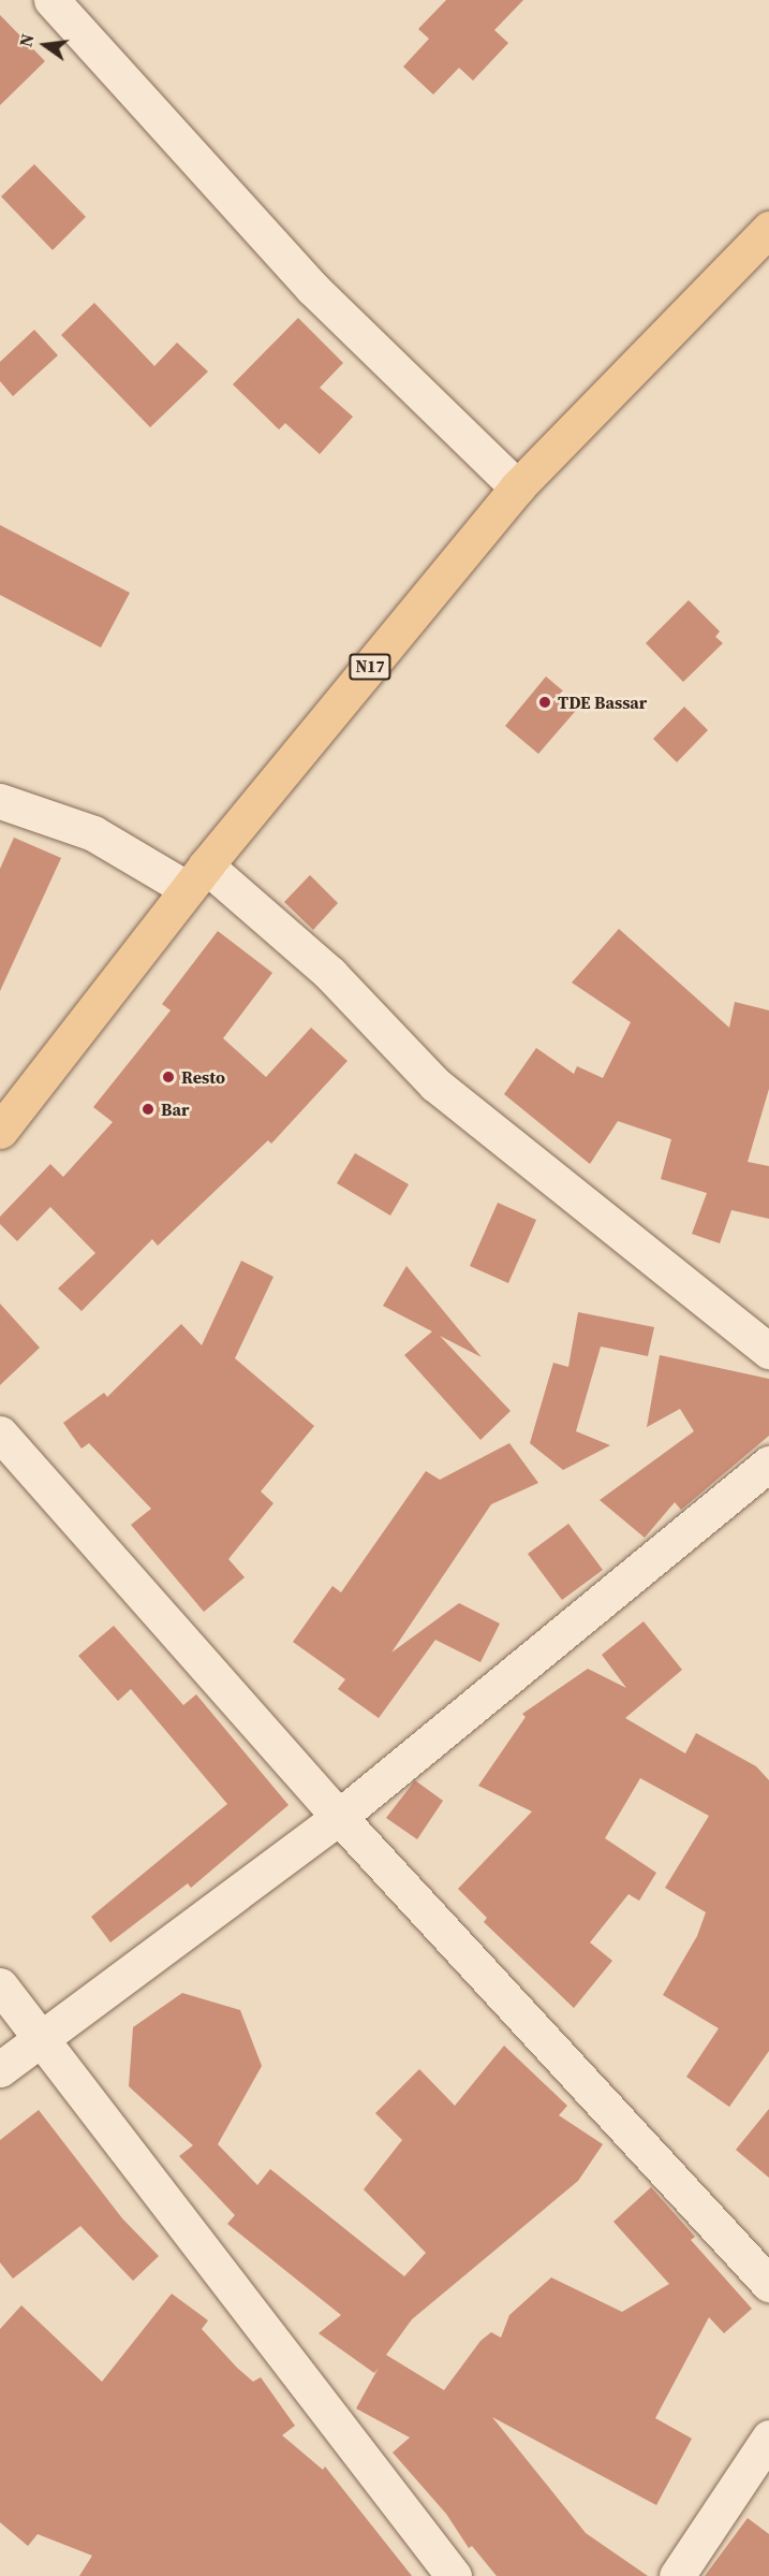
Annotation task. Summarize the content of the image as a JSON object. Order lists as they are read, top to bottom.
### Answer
{
  "streets": {
    "main road": ["N17"]
  },
  "places": ["TDE Bassar", "Resto", "Bar"],
  "north": "left"
}
